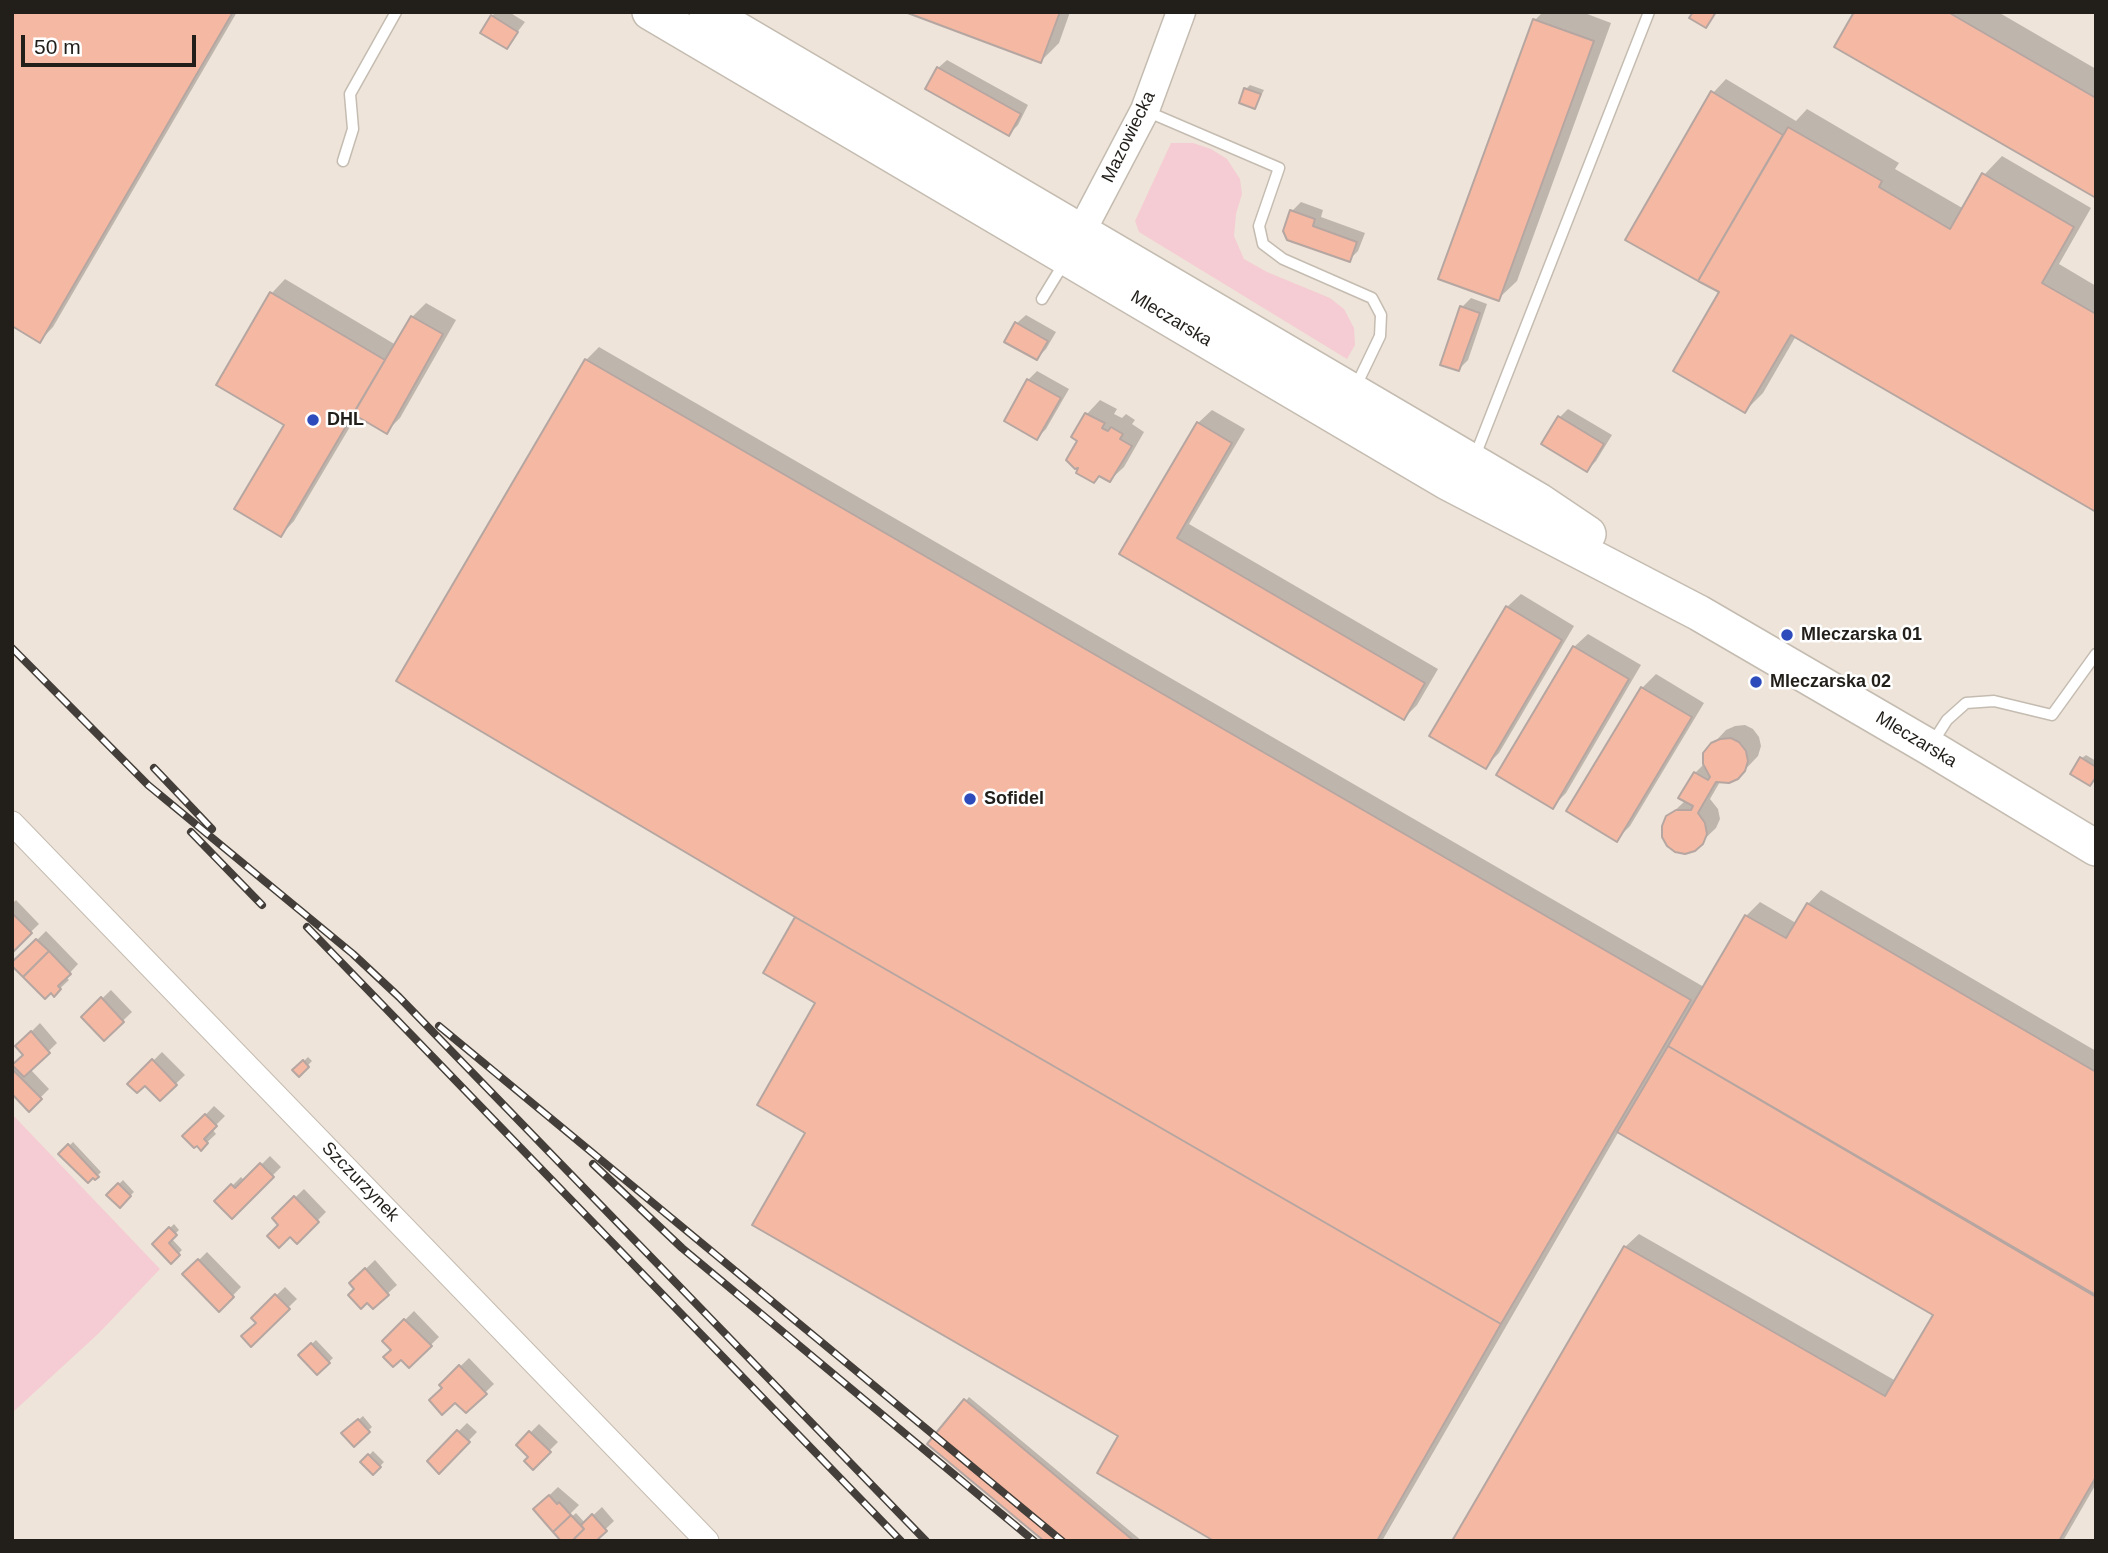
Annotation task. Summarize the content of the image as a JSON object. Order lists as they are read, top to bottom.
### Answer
{
  "streets": {
    "main road": ["Mleczarska"],
    "street": ["Mazowiecka", "Szczurzynek"]
  },
  "crossings": [
    ["Mazowiecka", "Mleczarska"]
  ],
  "places": [
    "DHL",
    "Mleczarska 01",
    "Mleczarska 02",
    "Sofidel"
  ],
  "scale_bar": "50 m"
}
